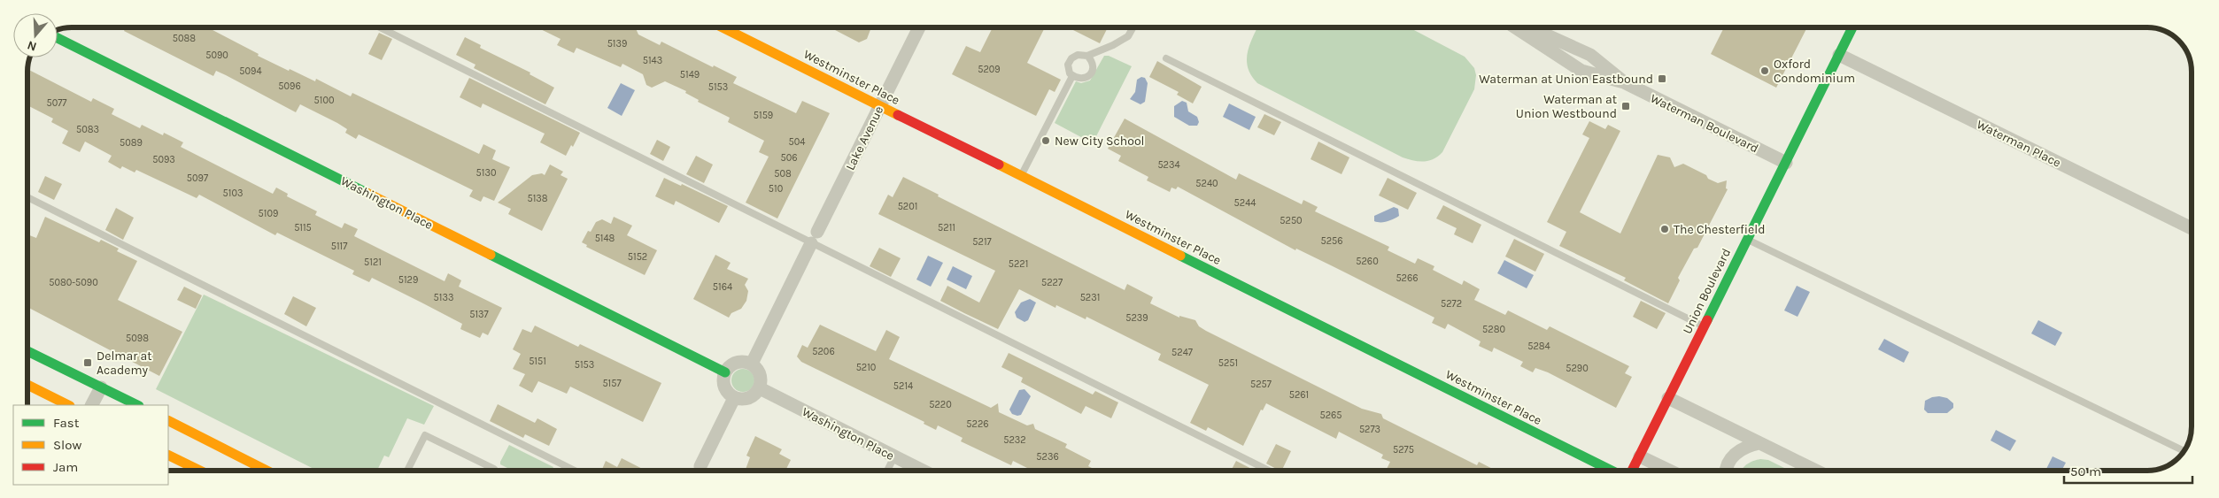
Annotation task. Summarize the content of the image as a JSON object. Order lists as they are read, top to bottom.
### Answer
{
  "streets": {
    "street": [
      "Westminster Place",
      "Waterman Boulevard",
      "Lake Avenue",
      "Waterman Place",
      "Washington Place",
      "Union Boulevard"
    ]
  },
  "crossings": [
    ["Westminster Place", "Lake Avenue"],
    ["Waterman Boulevard", "Union Boulevard"],
    ["Lake Avenue", "Washington Place"],
    ["Waterman Place", "Union Boulevard"]
  ],
  "places": {
    "other": ["Oxford Condominium", "New City School", "The Chesterfield"],
    "transit": ["Waterman at Union Eastbound", "Waterman at Union Westbound", "Delmar at Academy"]
  },
  "house_numbers": [
    "5088",
    "5139",
    "5090",
    "5143",
    "5209",
    "5094",
    "5149",
    "5096",
    "5153",
    "5100",
    "5077",
    "5159",
    "5083",
    "504",
    "5089",
    "506",
    "5093",
    "5234",
    "5130",
    "508",
    "5097",
    "5240",
    "510",
    "5103",
    "5138",
    "5244",
    "5201",
    "5109",
    "5250",
    "5115",
    "5211",
    "5148",
    "5256",
    "5217",
    "5117",
    "5152",
    "5260",
    "5121",
    "5221",
    "5266",
    "5129",
    "5080-5090",
    "5227",
    "5164",
    "5133",
    "5231",
    "5272",
    "5137",
    "5239",
    "5280",
    "5098",
    "5284",
    "5206",
    "5247",
    "5151",
    "5251",
    "5153",
    "5210",
    "5290",
    "5157",
    "5257",
    "5214",
    "5261",
    "5220",
    "5265",
    "5226",
    "5273",
    "5232",
    "5275",
    "5236"
  ],
  "legend": ["Fast", "Slow", "Jam"],
  "scale_bar": "50 m",
  "north": "bottom"
}
